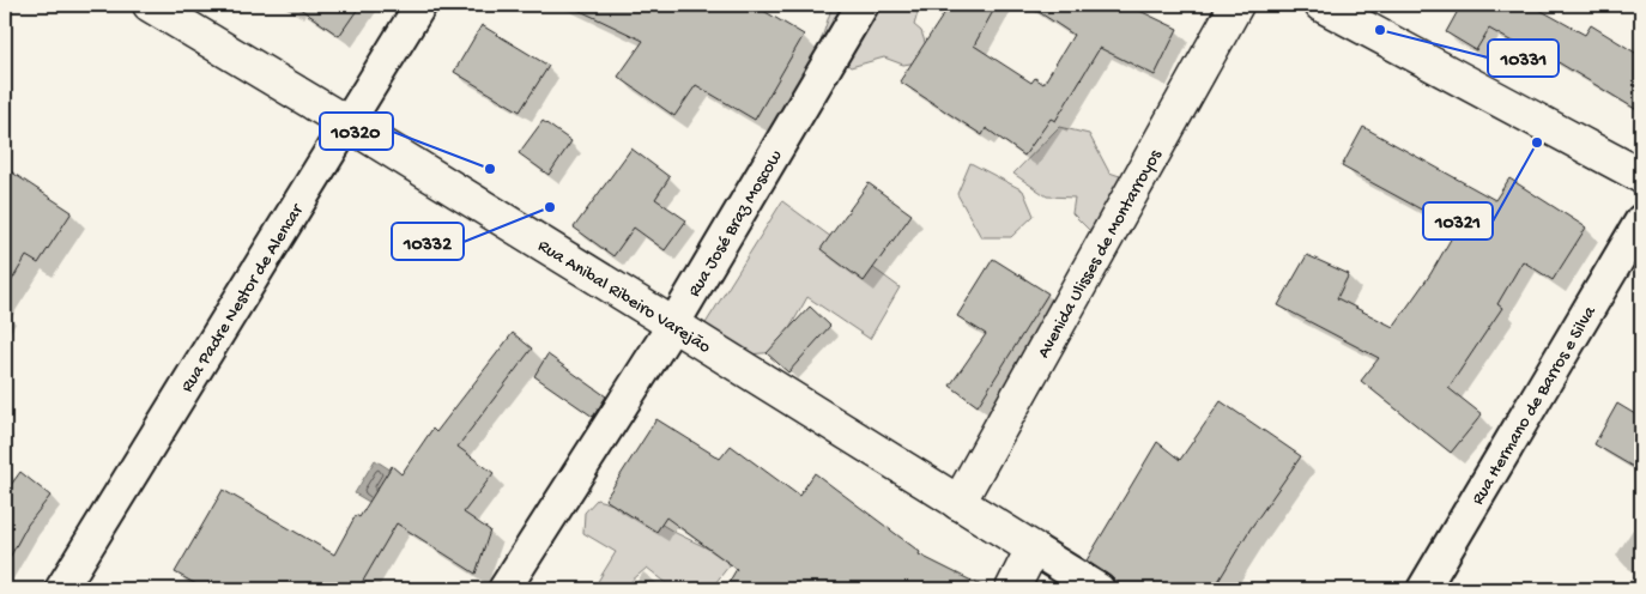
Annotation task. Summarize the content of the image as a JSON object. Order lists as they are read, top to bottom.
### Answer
{
  "streets": {
    "street": [
      "Rua José Braz Moscow",
      "Avenida Ulisses de Montarroyos",
      "Rua Anibal Ribeiro Varejão",
      "Rua Padre Nestor de Alencar",
      "Rua Hermano de Barros e Silva"
    ]
  },
  "crossings": [
    ["Rua José Braz Moscow", "Rua Anibal Ribeiro Varejão"],
    ["Avenida Ulisses de Montarroyos", "Rua Anibal Ribeiro Varejão"],
    ["Rua Anibal Ribeiro Varejão", "Rua Padre Nestor de Alencar"]
  ],
  "places": [
    "10331",
    "10321",
    "10320",
    "10332"
  ]
}
